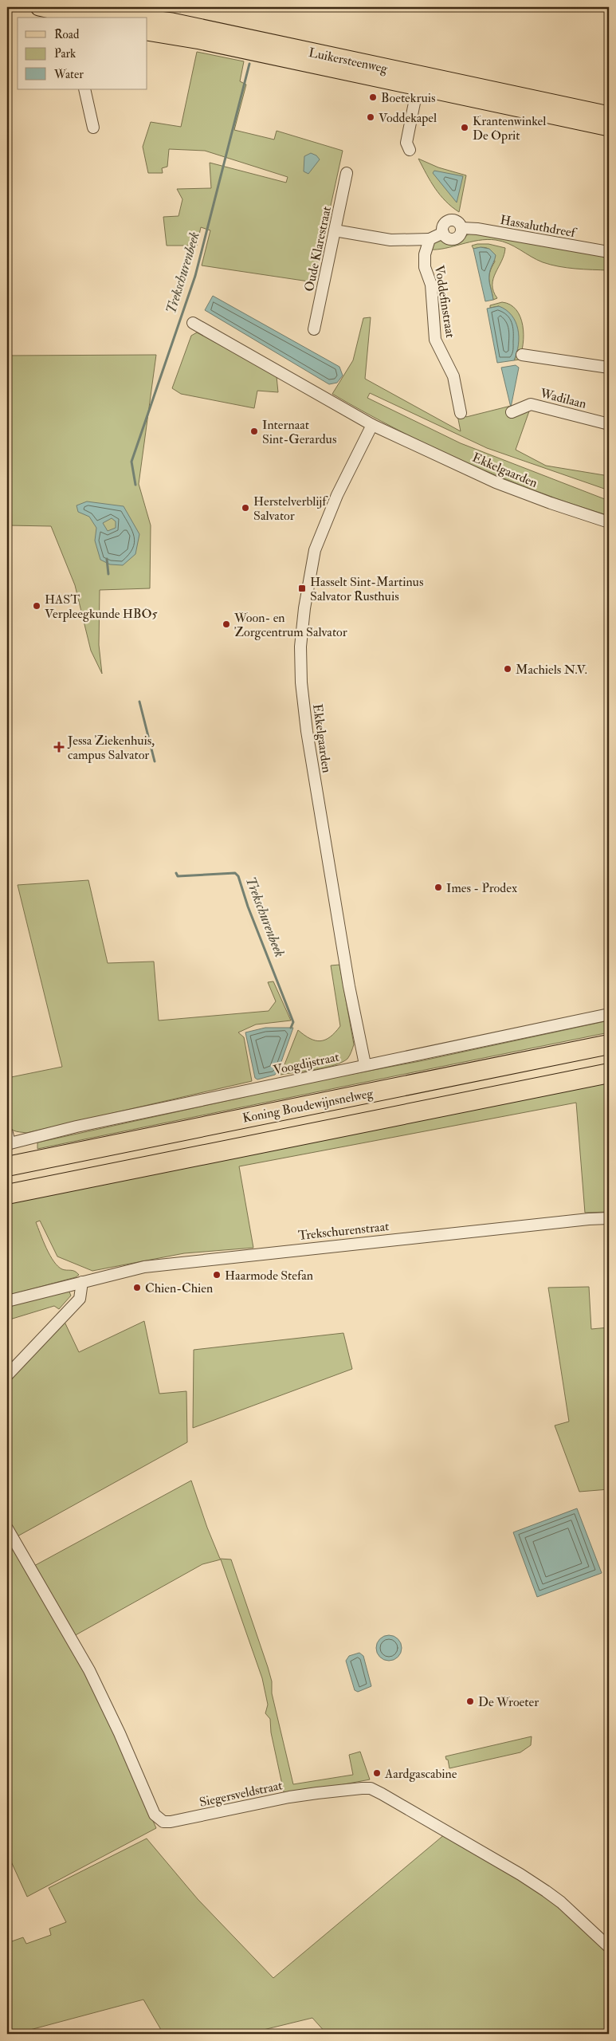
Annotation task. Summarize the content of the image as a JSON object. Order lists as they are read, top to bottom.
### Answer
{
  "streets": {
    "highway": ["Koning Boudewijnsnelweg"],
    "main road": ["Luikersteenweg"],
    "street": [
      "Hassaluthdreef",
      "Oude Klarestraat",
      "Voddefinstraat",
      "Wadilaan",
      "Ekkelgaarden",
      "Voogdijstraat",
      "Trekschurenstraat",
      "Siegersveldstraat"
    ]
  },
  "crossings": [
    ["Hassaluthdreef", "Voddefinstraat"],
    ["Ekkelgaarden", "Voogdijstraat"]
  ],
  "water": ["Trekschurenbeek"],
  "places": {
    "other": [
      "Boetekruis",
      "Voddekapel",
      "Krantenwinkel De Oprit",
      "Internaat Sint-Gerardus",
      "Herstelverblijf Salvator",
      "HAST Verpleegkunde HBO5",
      "Woon- en Zorgcentrum Salvator",
      "Machiels N.V.",
      "Imes - Prodex",
      "Haarmode Stefan",
      "Chien-Chien",
      "De Wroeter",
      "Aardgascabine"
    ],
    "transit": ["Hasselt Sint-Martinus Salvator Rusthuis"],
    "health": ["Jessa Ziekenhuis, campus Salvator"]
  },
  "legend": ["Road", "Park", "Water"]
}
